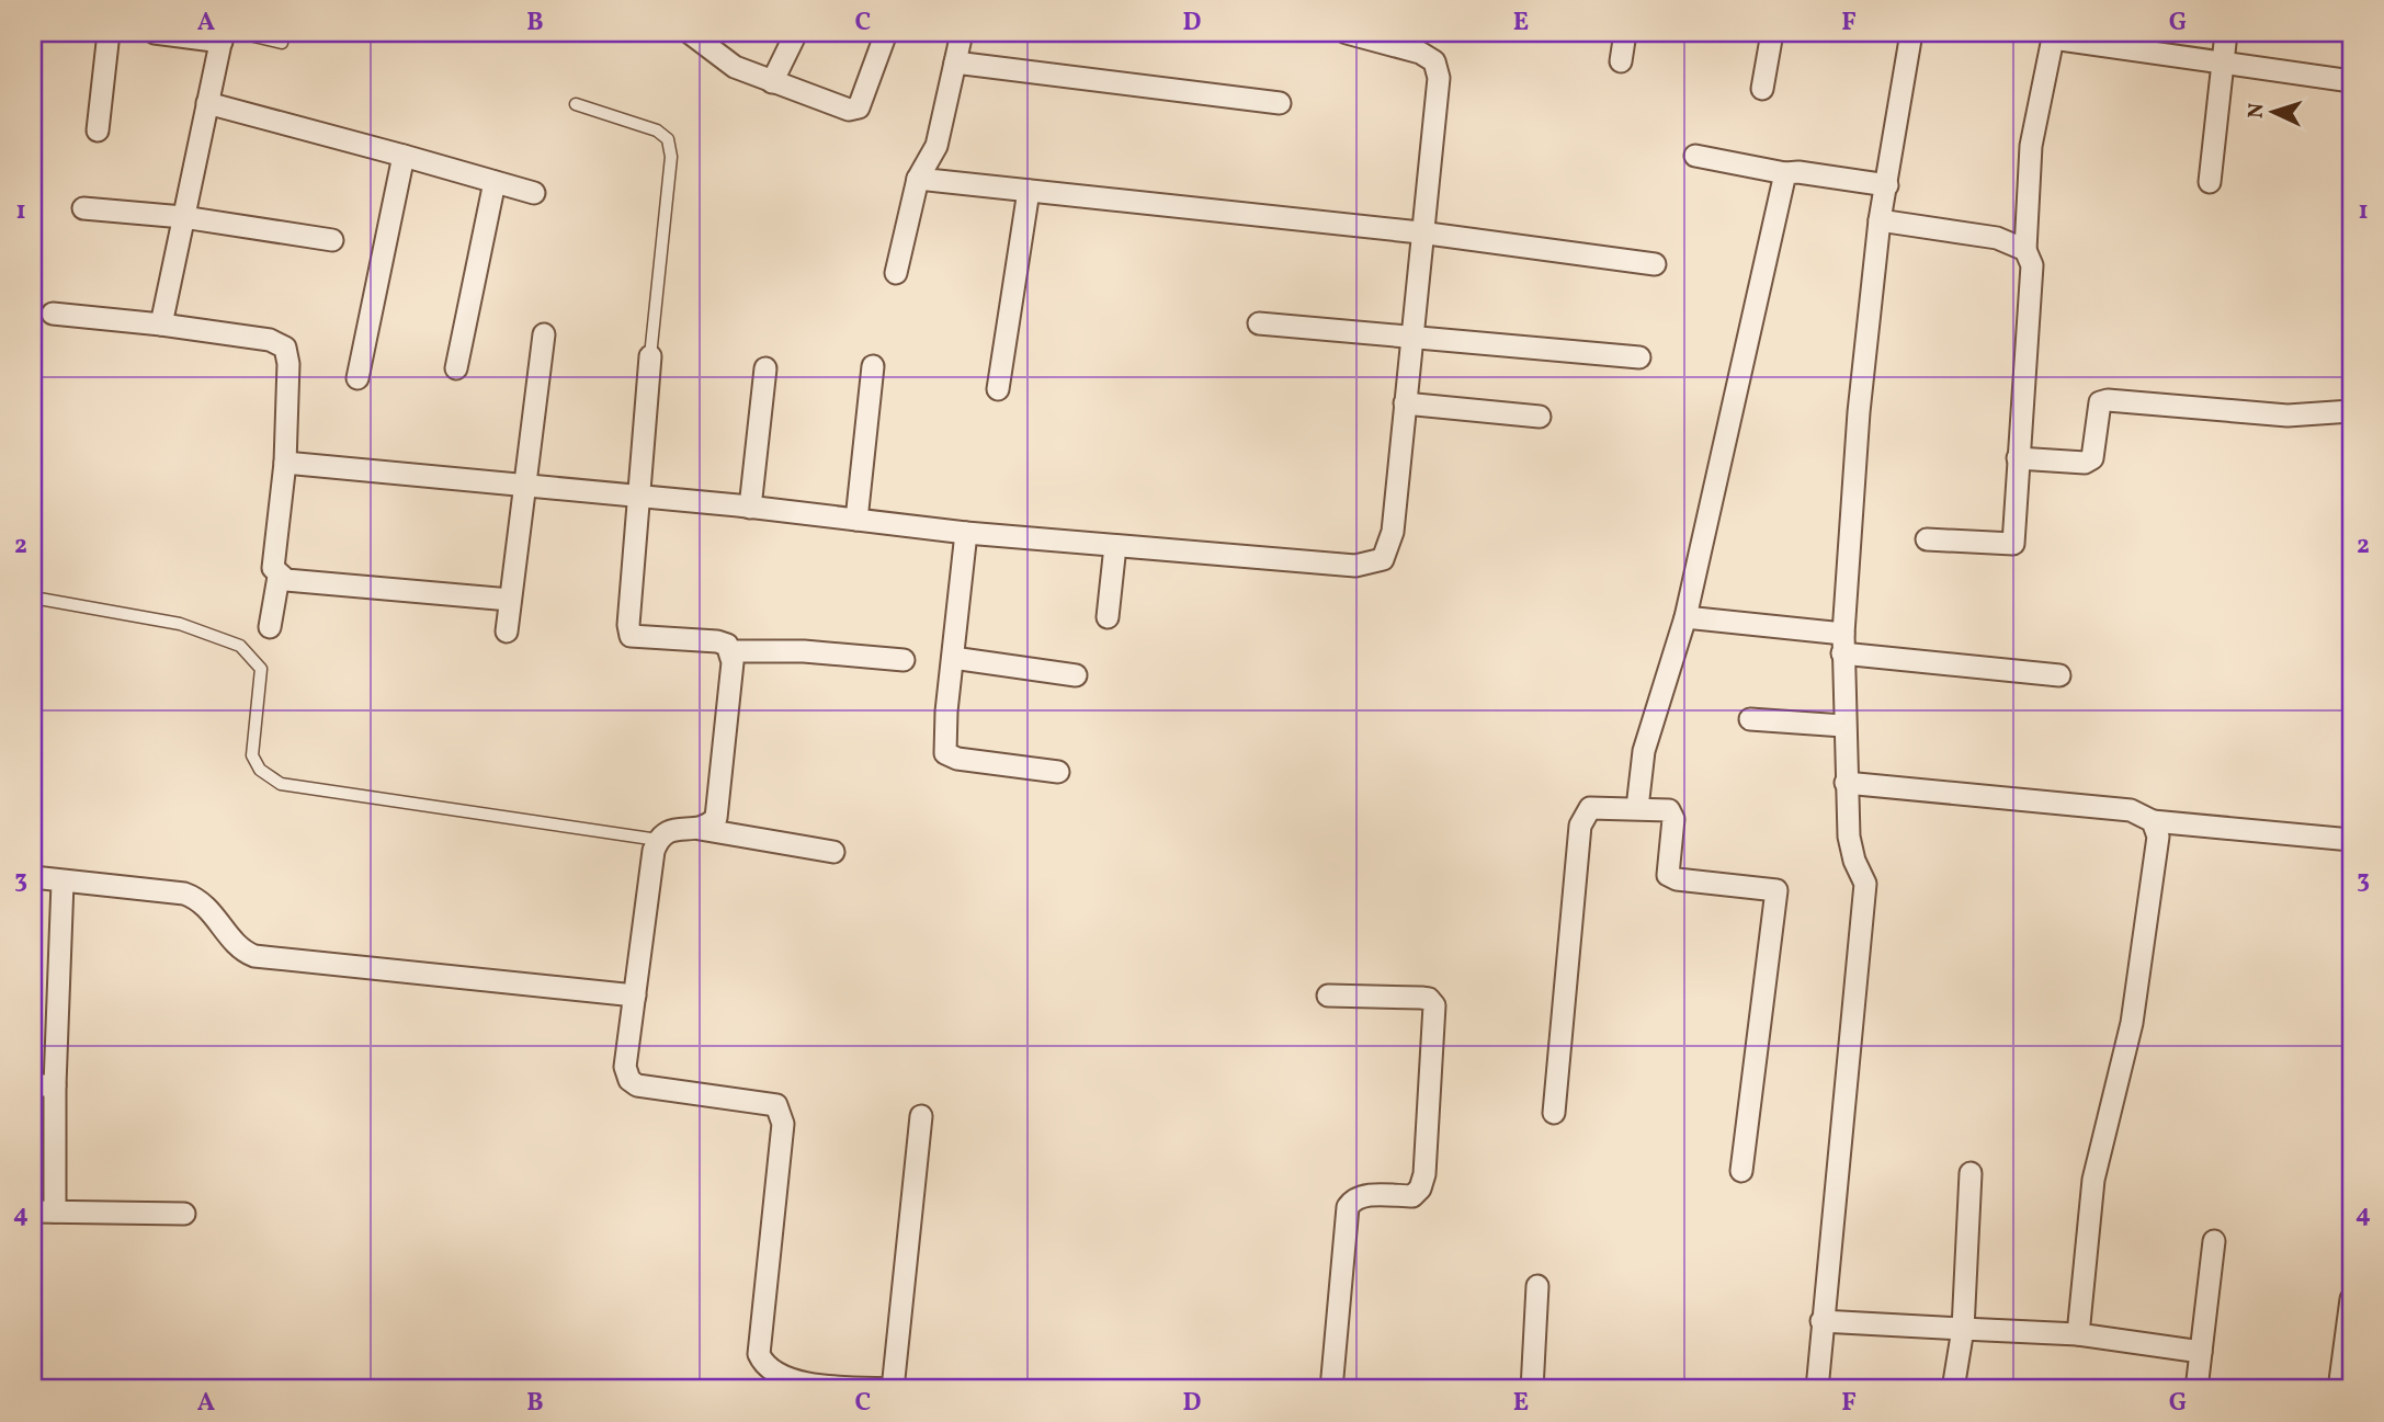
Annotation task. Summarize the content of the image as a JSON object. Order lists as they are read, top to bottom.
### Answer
{
  "north": "left",
  "grid": {
    "columns": [
      "A",
      "B",
      "C",
      "D",
      "E",
      "F",
      "G"
    ],
    "rows": [
      "1",
      "2",
      "3",
      "4"
    ]
  }
}
